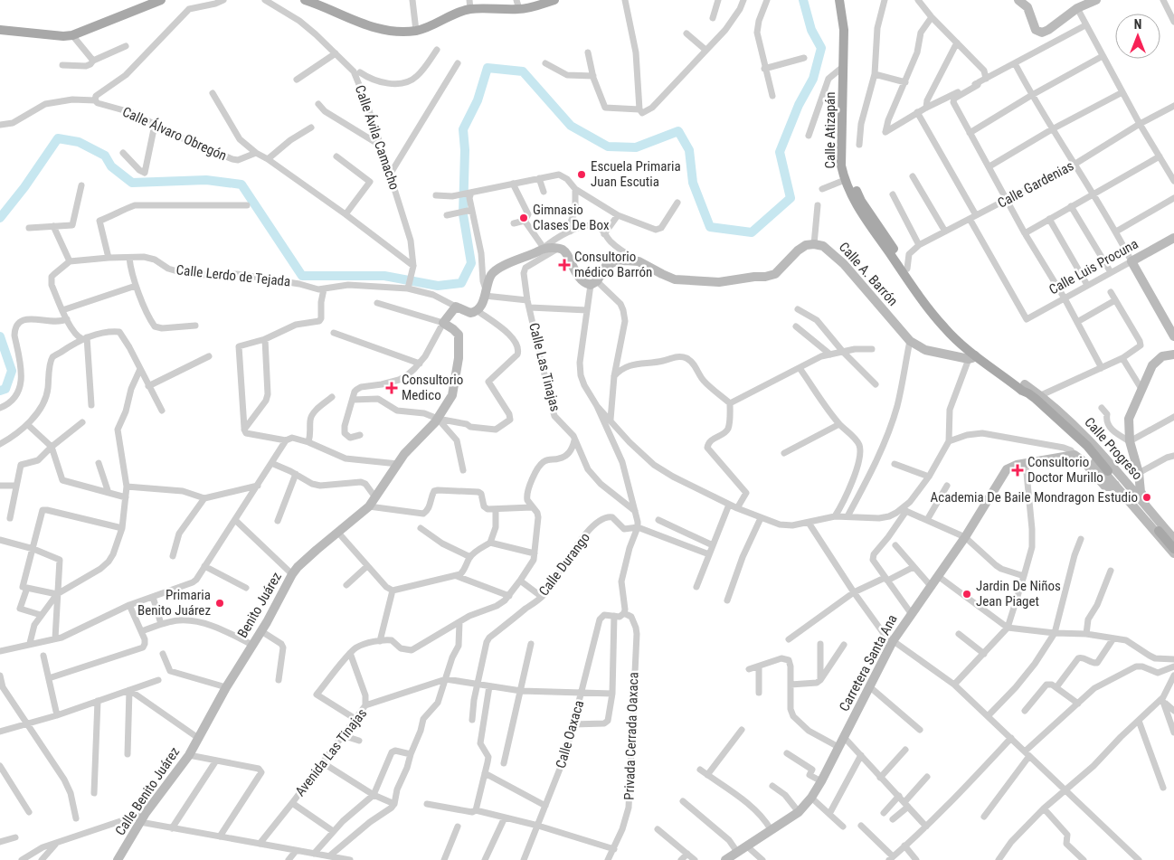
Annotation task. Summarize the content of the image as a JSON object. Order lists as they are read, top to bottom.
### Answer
{
  "streets": {
    "main road": ["Calle Atizapán"],
    "street": [
      "Calle Álvaro Obregón",
      "Calle Ávila Camacho",
      "Calle Gardenias",
      "Calle Luis Procuna",
      "Calle A. Barrón",
      "Calle Lerdo de Tejada",
      "Calle Las Tinajas",
      "Calle Progreso",
      "Calle Durango",
      "Benito Juárez",
      "Carretera Santa Ana",
      "Calle Oaxaca",
      "Privada Cerrada Oaxaca",
      "Avenida Las Tinajas",
      "Calle Benito Juárez"
    ]
  },
  "crossings": [
    ["Calle Ávila Camacho", "Calle Lerdo de Tejada"],
    ["Calle Gardenias", "Calle Luis Procuna"],
    ["Benito Juárez", "Calle Benito Juárez"],
    ["Calle Oaxaca", "Privada Cerrada Oaxaca"]
  ],
  "places": {
    "other": [
      "Escuela Primaria Juan Escutia",
      "Gimnasio Clases De Box",
      "Academia De Baile Mondragon Estudio",
      "Jardin De Niños Jean Piaget",
      "Primaria Benito Juárez"
    ],
    "health": ["Consultorio médico Barrón", "Consultorio Medico", "Consultorio Doctor Murillo"]
  },
  "north": "top"
}
